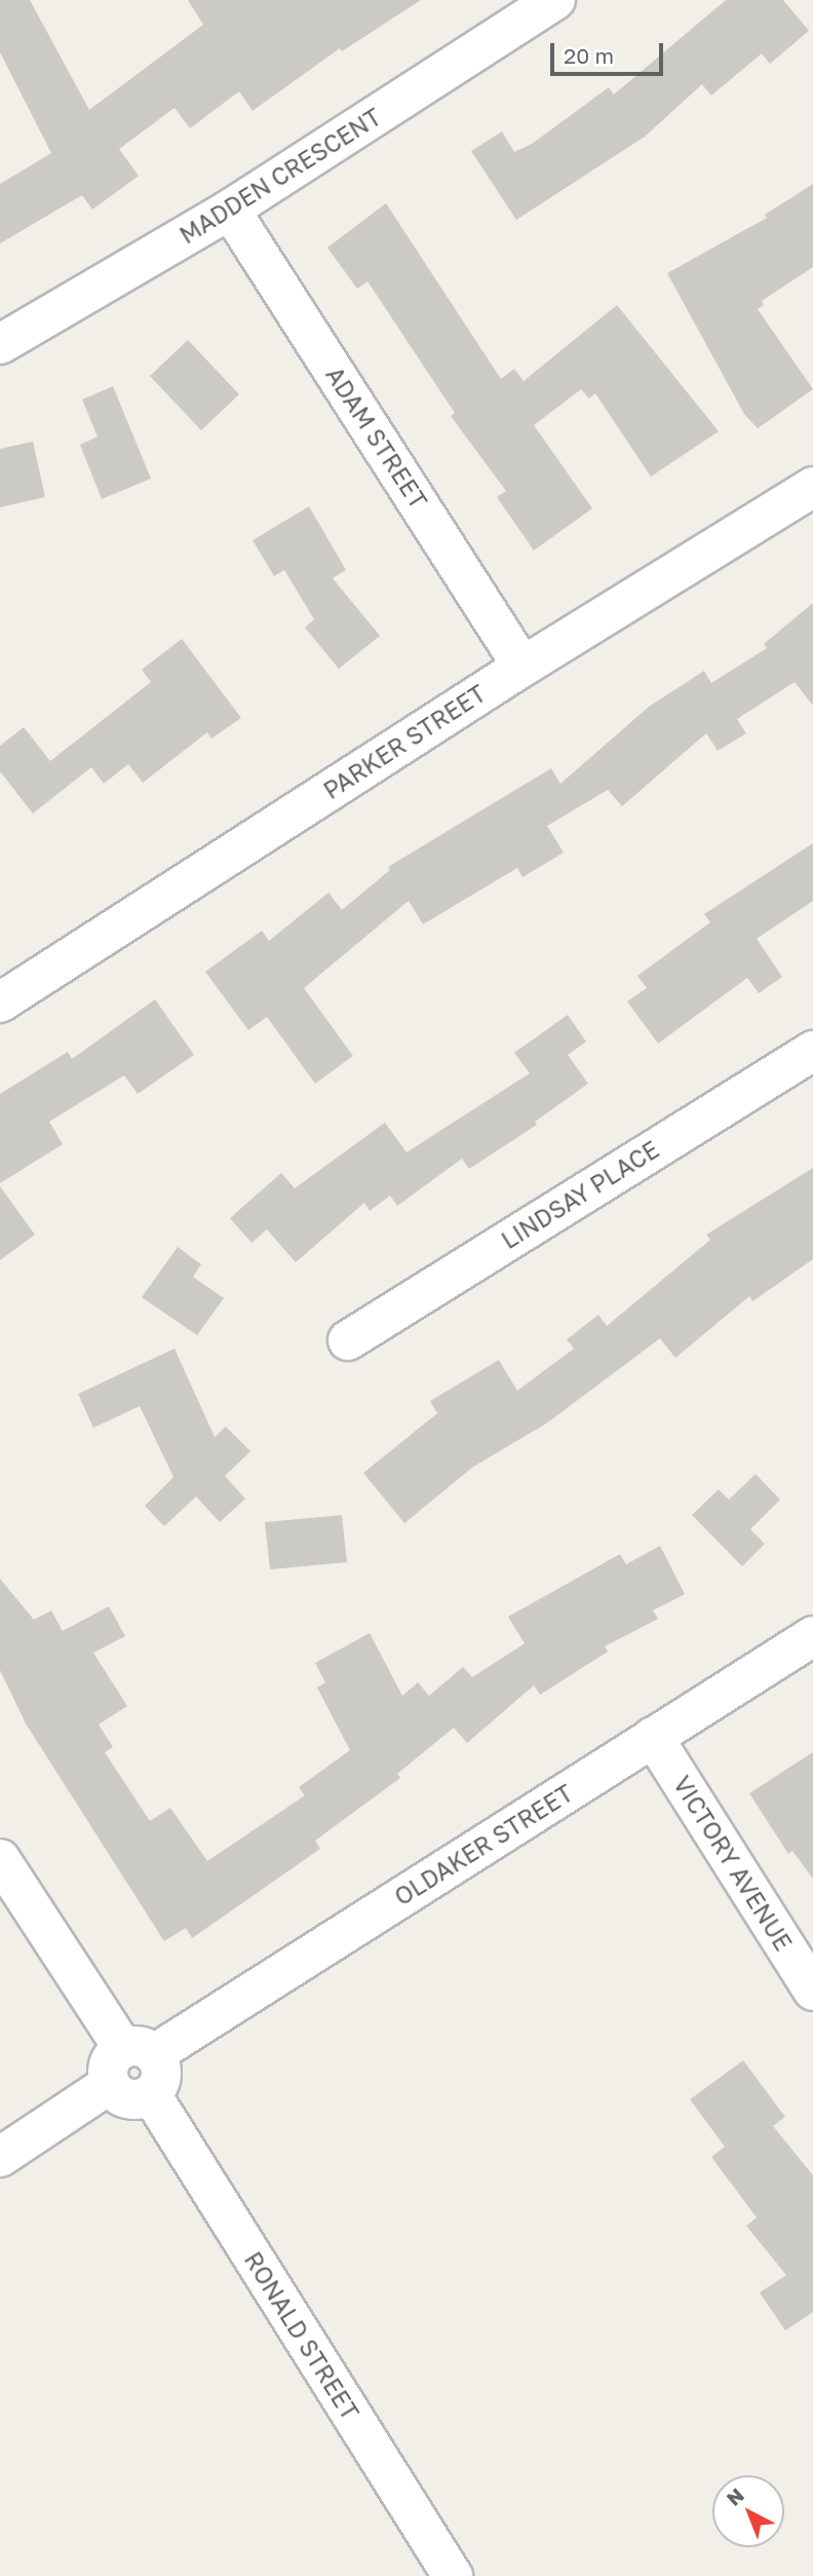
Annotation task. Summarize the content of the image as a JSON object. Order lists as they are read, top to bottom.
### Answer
{
  "streets": {
    "street": [
      "MADDEN CRESCENT",
      "ADAM STREET",
      "PARKER STREET",
      "LINDSAY PLACE",
      "OLDAKER STREET",
      "VICTORY AVENUE",
      "RONALD STREET"
    ]
  },
  "crossings": [
    ["MADDEN CRESCENT", "ADAM STREET"],
    ["ADAM STREET", "PARKER STREET"],
    ["OLDAKER STREET", "VICTORY AVENUE"],
    ["OLDAKER STREET", "RONALD STREET"]
  ],
  "scale_bar": "20 m",
  "north": "top left"
}
